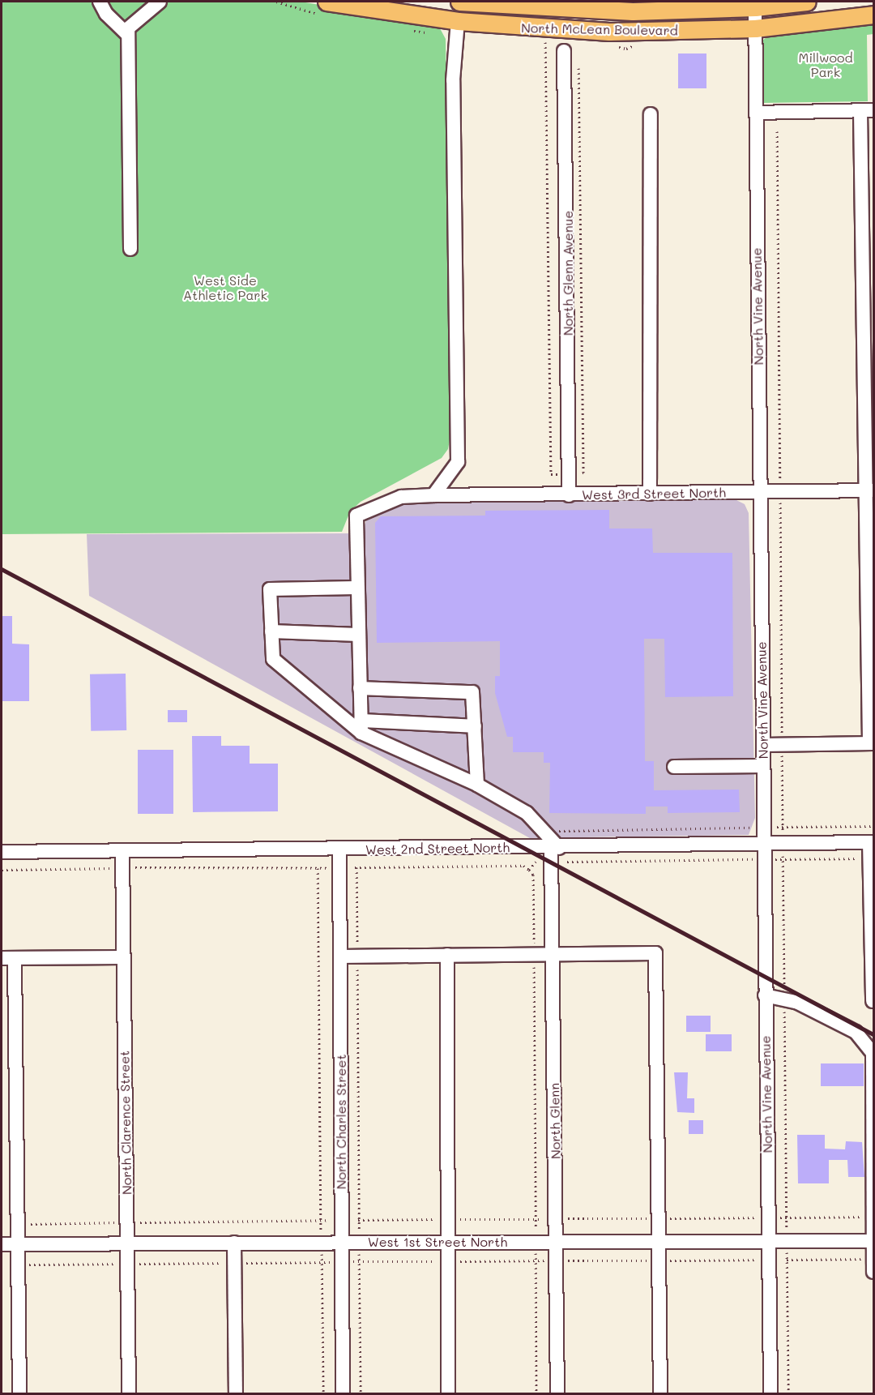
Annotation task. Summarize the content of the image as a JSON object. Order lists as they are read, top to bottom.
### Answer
{
  "streets": {
    "main road": ["North McLean Boulevard"],
    "street": [
      "North Glenn Avenue",
      "North Vine Avenue",
      "West 3rd Street North",
      "West 2nd Street North",
      "North Glenn",
      "North Charles Street",
      "North Clarence Street",
      "West 1st Street North"
    ]
  },
  "crossings": [
    ["North McLean Boulevard", "North Vine Avenue"],
    ["North Glenn Avenue", "West 3rd Street North"],
    ["North Vine Avenue", "West 3rd Street North"],
    ["North Vine Avenue", "West 2nd Street North"],
    ["North Vine Avenue", "West 1st Street North"],
    ["West 2nd Street North", "North Glenn"],
    ["West 2nd Street North", "North Charles Street"],
    ["West 2nd Street North", "North Clarence Street"],
    ["North Glenn", "West 1st Street North"],
    ["North Charles Street", "West 1st Street North"],
    ["North Clarence Street", "West 1st Street North"]
  ],
  "parks": ["Millwood Park", "West Side Athletic Park"]
}
